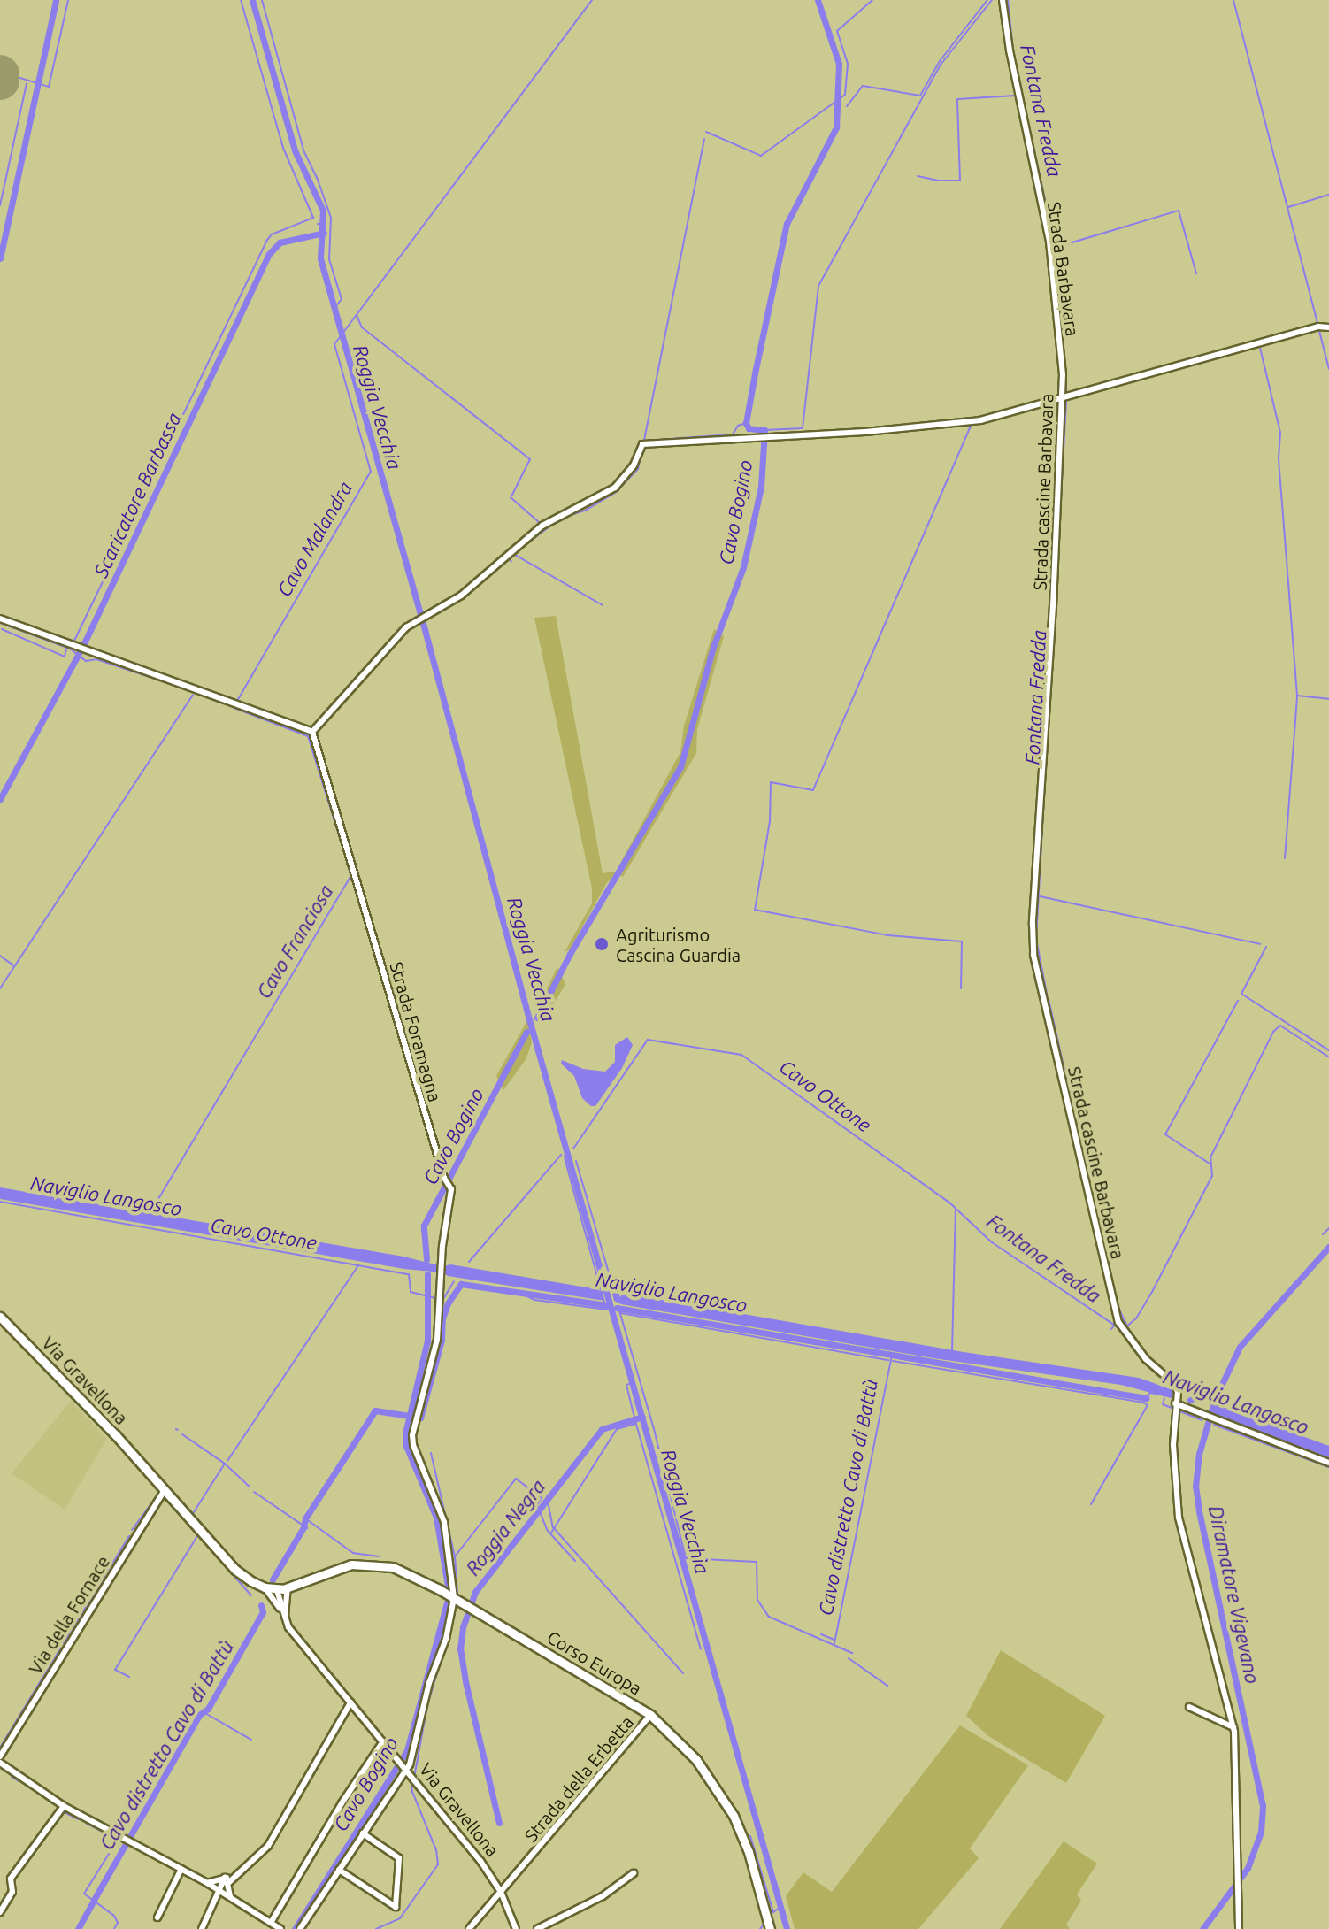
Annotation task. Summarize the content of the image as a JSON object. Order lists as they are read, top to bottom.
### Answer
{
  "streets": {
    "main road": ["Via Gravellona", "Corso Europa"],
    "street": [
      "Strada Barbavara",
      "Strada cascine Barbavara",
      "Strada Foramagna",
      "Via della Fornace",
      "Strada della Erbetta"
    ]
  },
  "crossings": [
    ["Strada Barbavara", "Strada cascine Barbavara"],
    ["Strada Foramagna", "Corso Europa"],
    ["Via Gravellona", "Via della Fornace"],
    ["Via Gravellona", "Corso Europa"],
    ["Via Gravellona", "Strada della Erbetta"],
    ["Corso Europa", "Strada della Erbetta"]
  ],
  "water": [
    "Fontana Fredda",
    "Roggia Vecchia",
    "Scaricatore Barbassa",
    "Cavo Bogino",
    "Cavo Malandra",
    "Cavo Franciosa",
    "Cavo Ottone",
    "Naviglio Langosco",
    "Cavo distretto Cavo di Battù",
    "Roggia Negra",
    "Diramatore Vigevano"
  ],
  "places": ["Agriturismo Cascina Guardia"]
}
